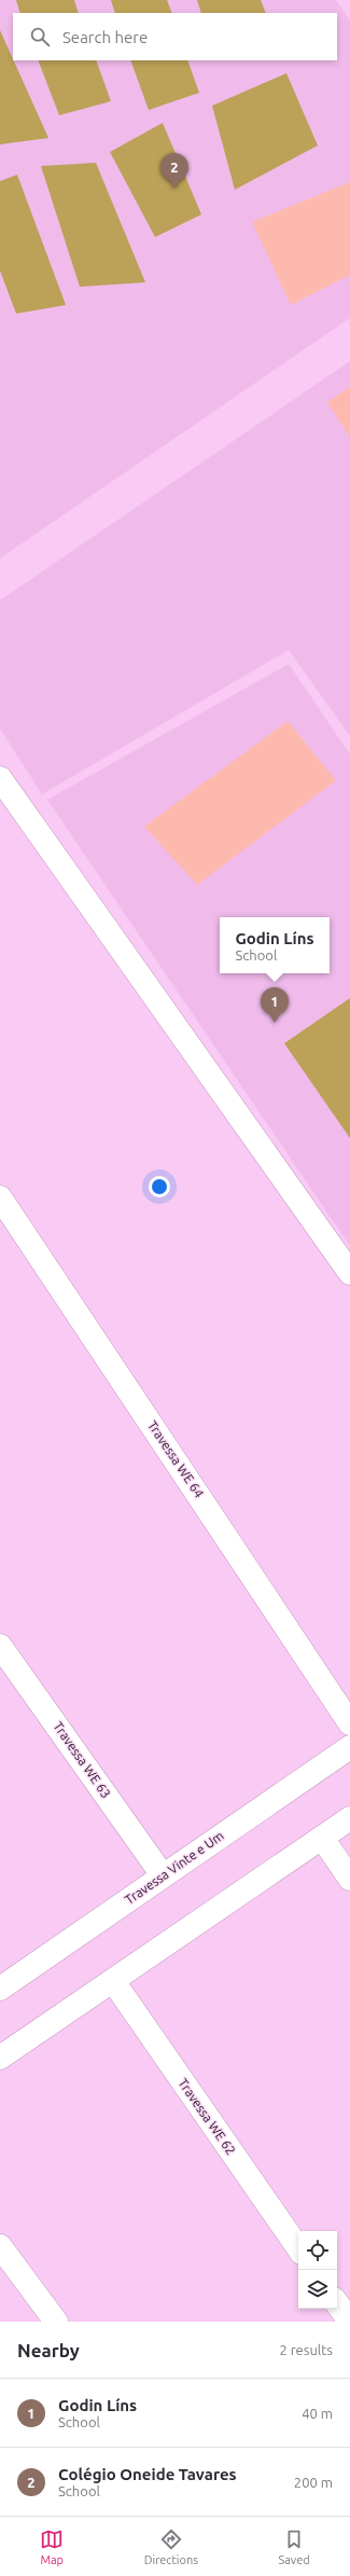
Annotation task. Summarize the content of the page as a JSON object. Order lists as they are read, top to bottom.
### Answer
{
  "streets": {
    "street": [
      "Travessa WE 64",
      "Travessa WE 63",
      "Travessa Vinte e Um",
      "Travessa WE 62"
    ]
  },
  "crossings": [
    ["Travessa WE 63", "Travessa Vinte e Um"]
  ],
  "page": {
    "search": "Search here",
    "pins": ["2", "1"],
    "popup": ["Godin Líns", "School"],
    "heading": ["Nearby", "2 results"],
    "list": [
      {
        "mark": "1",
        "name": "Godin Líns",
        "note": "School",
        "value": "40 m"
      },
      {
        "mark": "2",
        "name": "Colégio Oneide Tavares",
        "note": "School",
        "value": "200 m"
      }
    ],
    "nav": ["Map", "Directions", "Saved"]
  }
}
